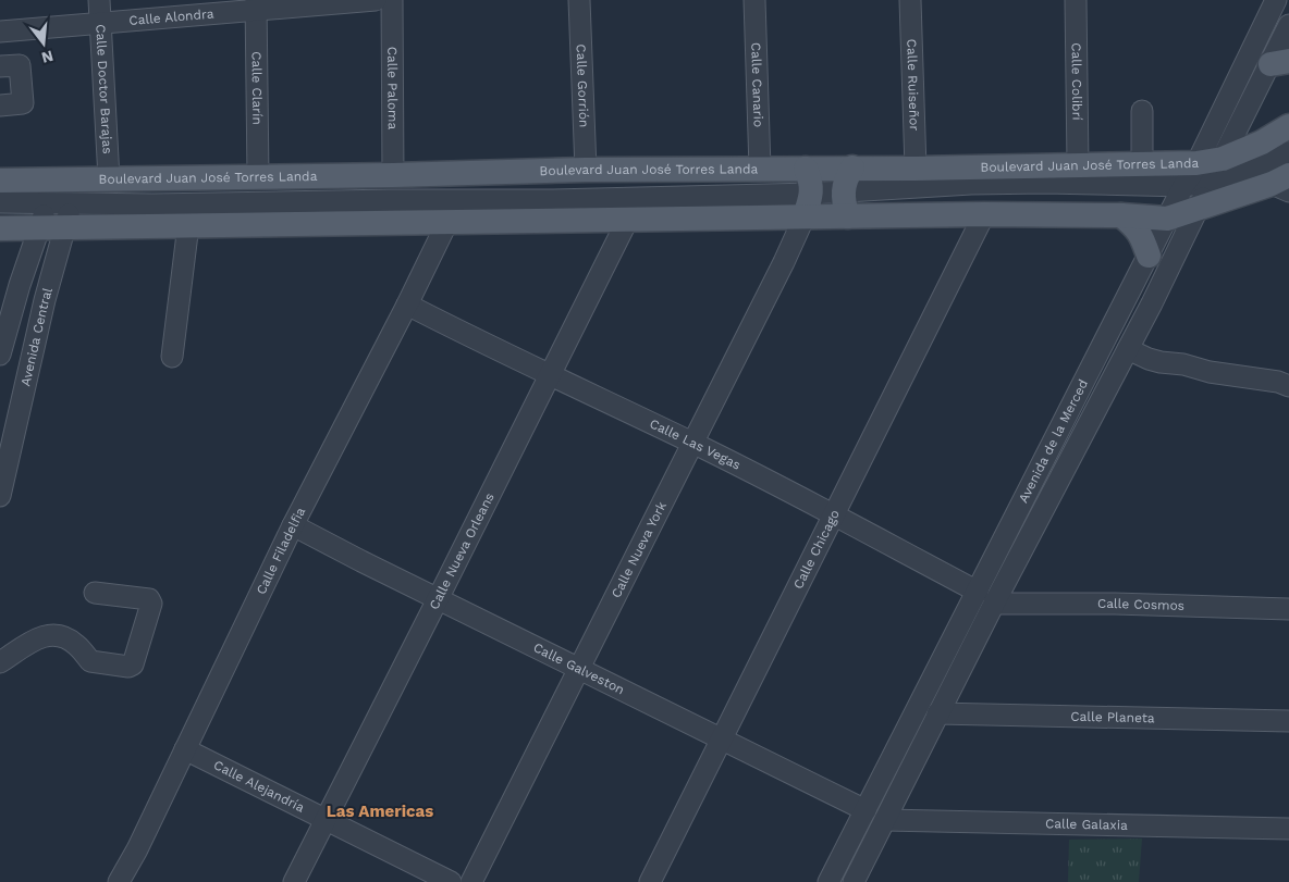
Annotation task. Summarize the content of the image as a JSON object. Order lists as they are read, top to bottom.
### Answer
{
  "streets": {
    "main road": ["Boulevard Juan José Torres Landa"],
    "street": [
      "Calle Alondra",
      "Calle Colibrí",
      "Calle Gorrión",
      "Calle Canario",
      "Calle Ruiseñor",
      "Calle Clarín",
      "Calle Paloma",
      "Calle Doctor Barajas",
      "Avenida Central",
      "Avenida de la Merced",
      "Calle Las Vegas",
      "Calle Chicago",
      "Calle Nueva York",
      "Calle Filadelfia",
      "Calle Nueva Orleans",
      "Calle Cosmos",
      "Calle Galveston",
      "Calle Planeta",
      "Calle Alejandría",
      "Calle Galaxia"
    ]
  },
  "crossings": [
    ["Calle Alondra", "Calle Clarín"],
    ["Calle Alondra", "Calle Doctor Barajas"],
    ["Calle Colibrí", "Boulevard Juan José Torres Landa"],
    ["Calle Gorrión", "Boulevard Juan José Torres Landa"],
    ["Calle Canario", "Boulevard Juan José Torres Landa"],
    ["Calle Ruiseñor", "Boulevard Juan José Torres Landa"],
    ["Calle Clarín", "Boulevard Juan José Torres Landa"],
    ["Calle Paloma", "Boulevard Juan José Torres Landa"],
    ["Calle Doctor Barajas", "Boulevard Juan José Torres Landa"],
    ["Boulevard Juan José Torres Landa", "Avenida Central"],
    ["Boulevard Juan José Torres Landa", "Avenida de la Merced"],
    ["Avenida de la Merced", "Calle Las Vegas"],
    ["Avenida de la Merced", "Calle Cosmos"],
    ["Avenida de la Merced", "Calle Galveston"],
    ["Avenida de la Merced", "Calle Planeta"],
    ["Avenida de la Merced", "Calle Galaxia"],
    ["Calle Las Vegas", "Calle Chicago"],
    ["Calle Las Vegas", "Calle Nueva York"],
    ["Calle Las Vegas", "Calle Filadelfia"],
    ["Calle Las Vegas", "Calle Nueva Orleans"],
    ["Calle Chicago", "Calle Galveston"],
    ["Calle Nueva York", "Calle Galveston"],
    ["Calle Filadelfia", "Calle Galveston"],
    ["Calle Filadelfia", "Calle Alejandría"],
    ["Calle Nueva Orleans", "Calle Galveston"],
    ["Calle Nueva Orleans", "Calle Alejandría"]
  ],
  "districts": ["Las Americas"],
  "north": "bottom"
}
